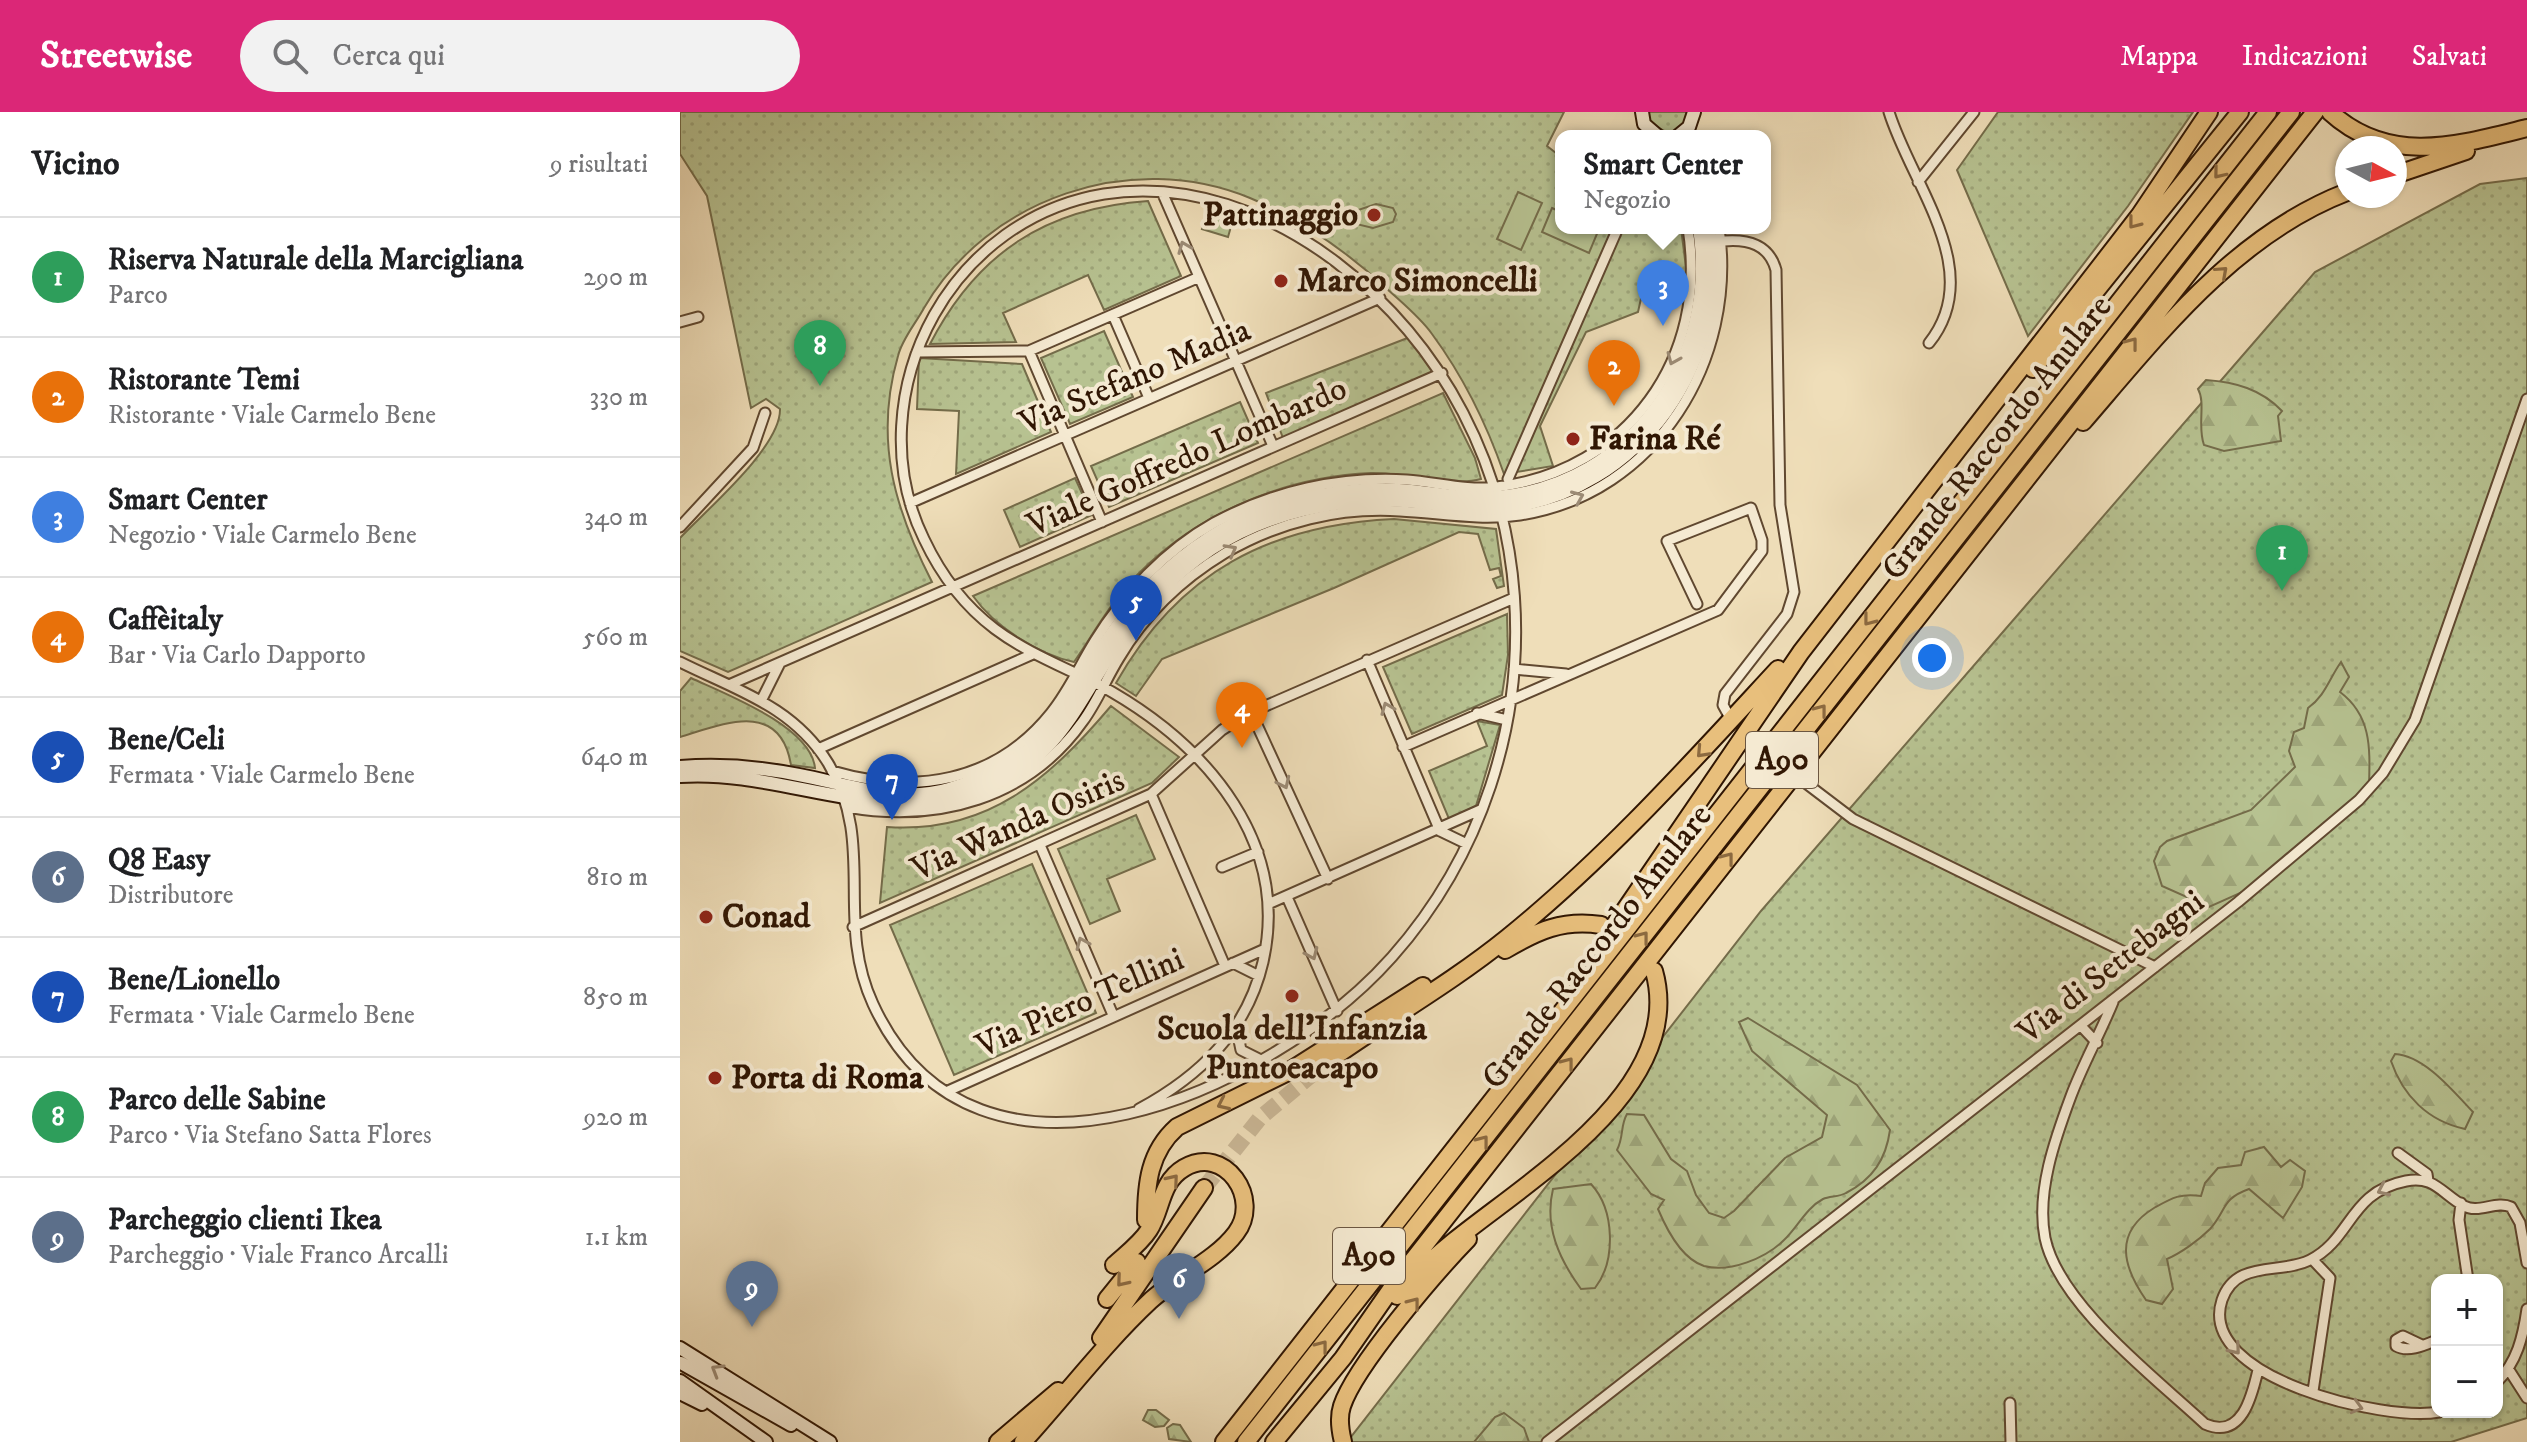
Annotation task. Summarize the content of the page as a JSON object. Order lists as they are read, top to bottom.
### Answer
{
  "streets": {
    "highway": ["Grande Raccordo Anulare", "A90"],
    "street": [
      "Via Stefano Madia",
      "Viale Goffredo Lombardo",
      "Via Wanda Osiris",
      "Via di Settebagni",
      "Via Piero Tellini"
    ]
  },
  "places": [
    "Pattinaggio",
    "Marco Simoncelli",
    "Farina Ré",
    "Conad",
    "Scuola dell’Infanzia Puntoeacapo",
    "Porta di Roma"
  ],
  "north": "right",
  "page": {
    "header": "Streetwise",
    "search": "Cerca qui",
    "nav": ["Mappa", "Indicazioni", "Salvati"],
    "heading": ["Vicino", "9 risultati"],
    "popup": ["Smart Center", "Negozio"],
    "list": [
      {
        "mark": "1",
        "name": "Riserva Naturale della Marcigliana",
        "note": "Parco",
        "value": "290 m"
      },
      {
        "mark": "2",
        "name": "Ristorante Temi",
        "note": "Ristorante · Viale Carmelo Bene",
        "value": "330 m"
      },
      {
        "mark": "3",
        "name": "Smart Center",
        "note": "Negozio · Viale Carmelo Bene",
        "value": "340 m"
      },
      {
        "mark": "4",
        "name": "Caffèitaly",
        "note": "Bar · Via Carlo Dapporto",
        "value": "560 m"
      },
      {
        "mark": "5",
        "name": "Bene/Celi",
        "note": "Fermata · Viale Carmelo Bene",
        "value": "640 m"
      },
      {
        "mark": "6",
        "name": "Q8 Easy",
        "note": "Distributore",
        "value": "810 m"
      },
      {
        "mark": "7",
        "name": "Bene/Lionello",
        "note": "Fermata · Viale Carmelo Bene",
        "value": "850 m"
      },
      {
        "mark": "8",
        "name": "Parco delle Sabine",
        "note": "Parco · Via Stefano Satta Flores",
        "value": "920 m"
      },
      {
        "mark": "9",
        "name": "Parcheggio clienti Ikea",
        "note": "Parcheggio · Viale Franco Arcalli",
        "value": "1.1 km"
      }
    ],
    "pins": [
      "3",
      "8",
      "2",
      "1",
      "5",
      "4",
      "7",
      "6",
      "9"
    ],
    "map_buttons": ["+", "−"]
  }
}
